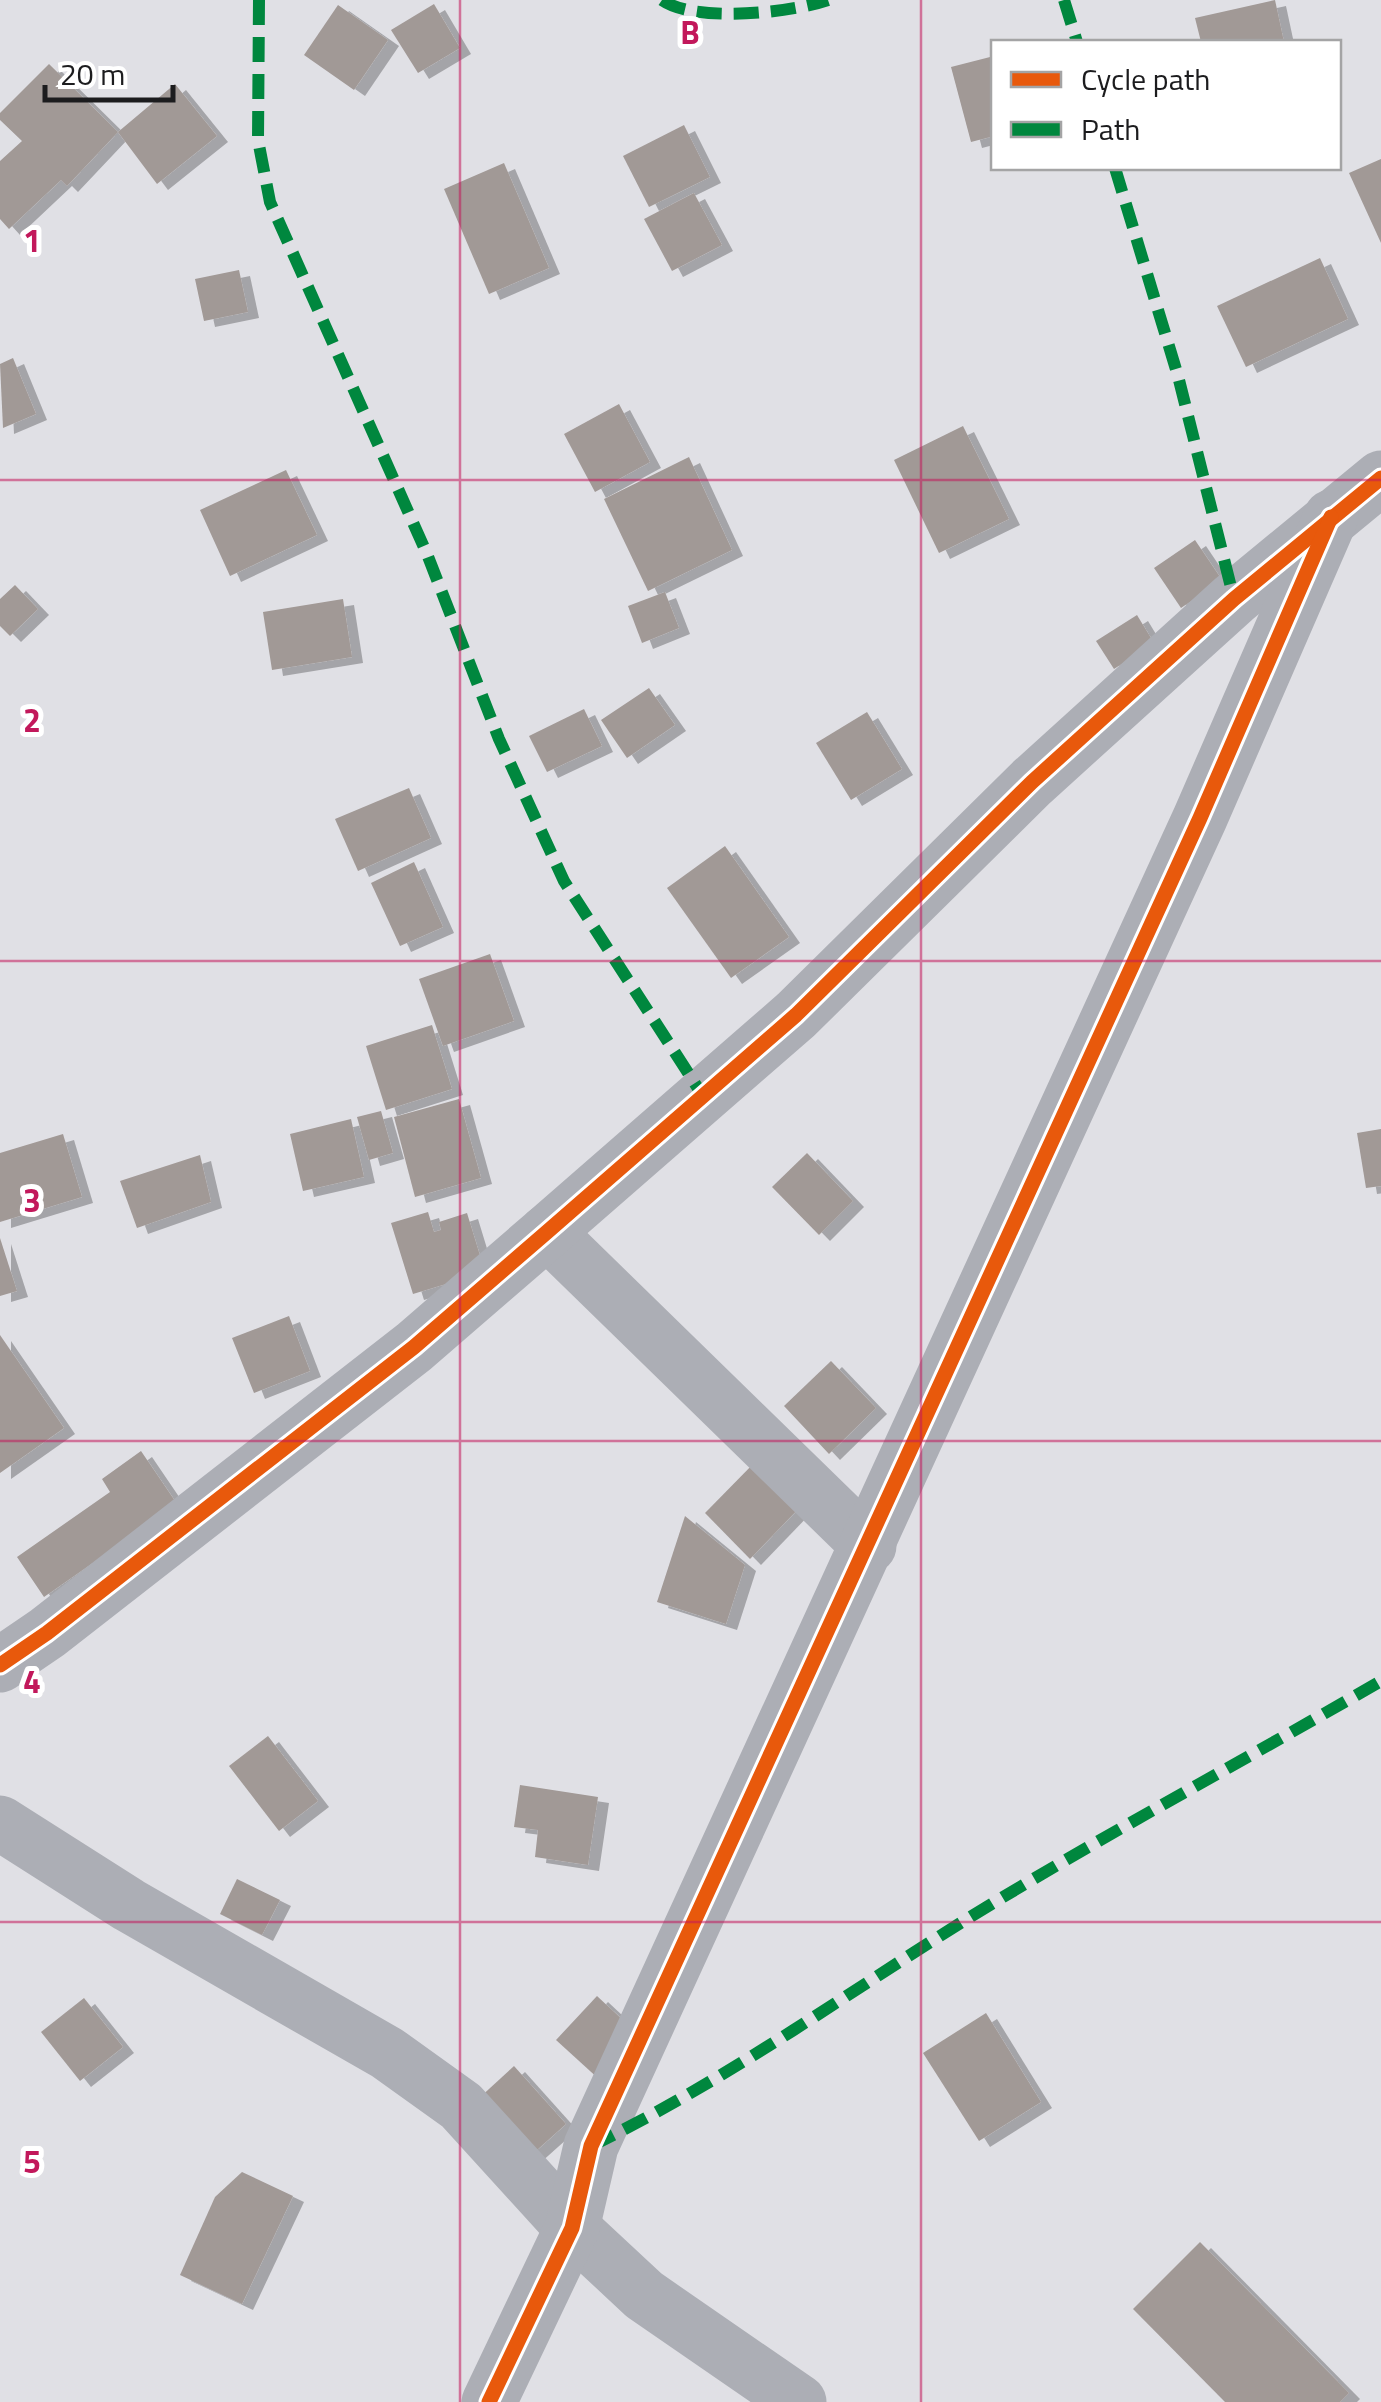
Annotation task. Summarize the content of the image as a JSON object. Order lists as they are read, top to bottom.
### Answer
{
  "legend": ["Cycle path", "Path"],
  "scale_bar": "20 m",
  "grid": {
    "columns": ["B"],
    "rows": [
      "1",
      "2",
      "3",
      "4",
      "5"
    ]
  }
}
